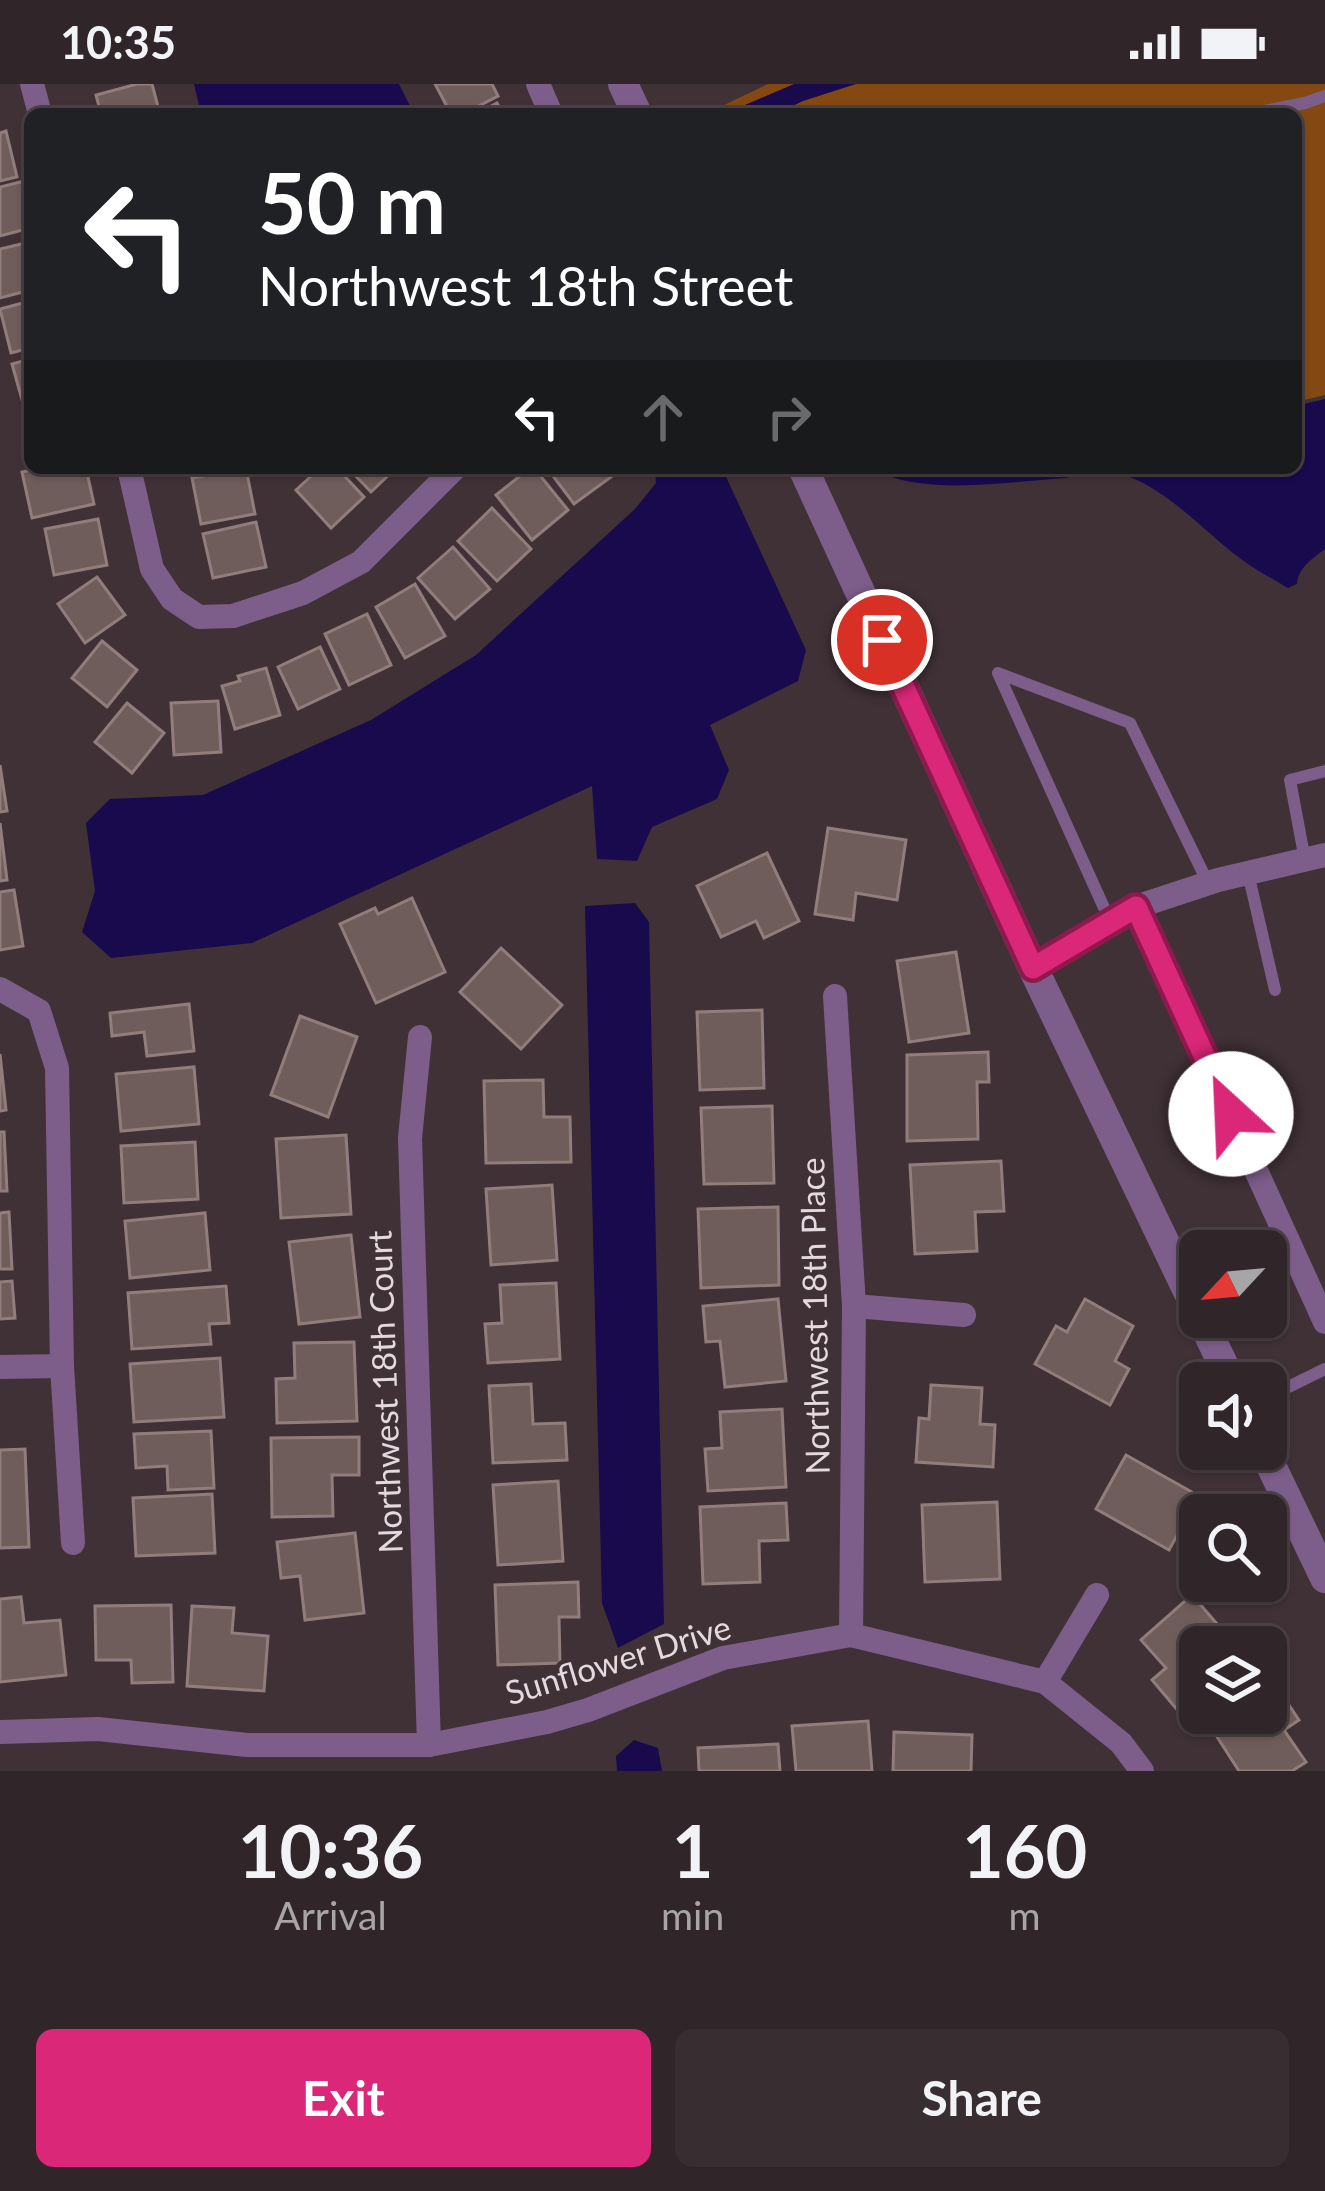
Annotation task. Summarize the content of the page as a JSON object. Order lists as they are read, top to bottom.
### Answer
{
  "streets": {
    "street": ["Northwest 18th Place", "Northwest 18th Court", "Sunflower Drive"]
  },
  "crossings": [
    ["Northwest 18th Place", "Sunflower Drive"],
    ["Northwest 18th Court", "Sunflower Drive"]
  ],
  "north": "bottom left",
  "page": {
    "status": "10:35",
    "turn": ["50 m", "Northwest 18th Street"],
    "eta": [
      "10:36",
      "Arrival",
      "1",
      "min",
      "160",
      "m"
    ],
    "buttons": ["Exit", "Share"]
  }
}
